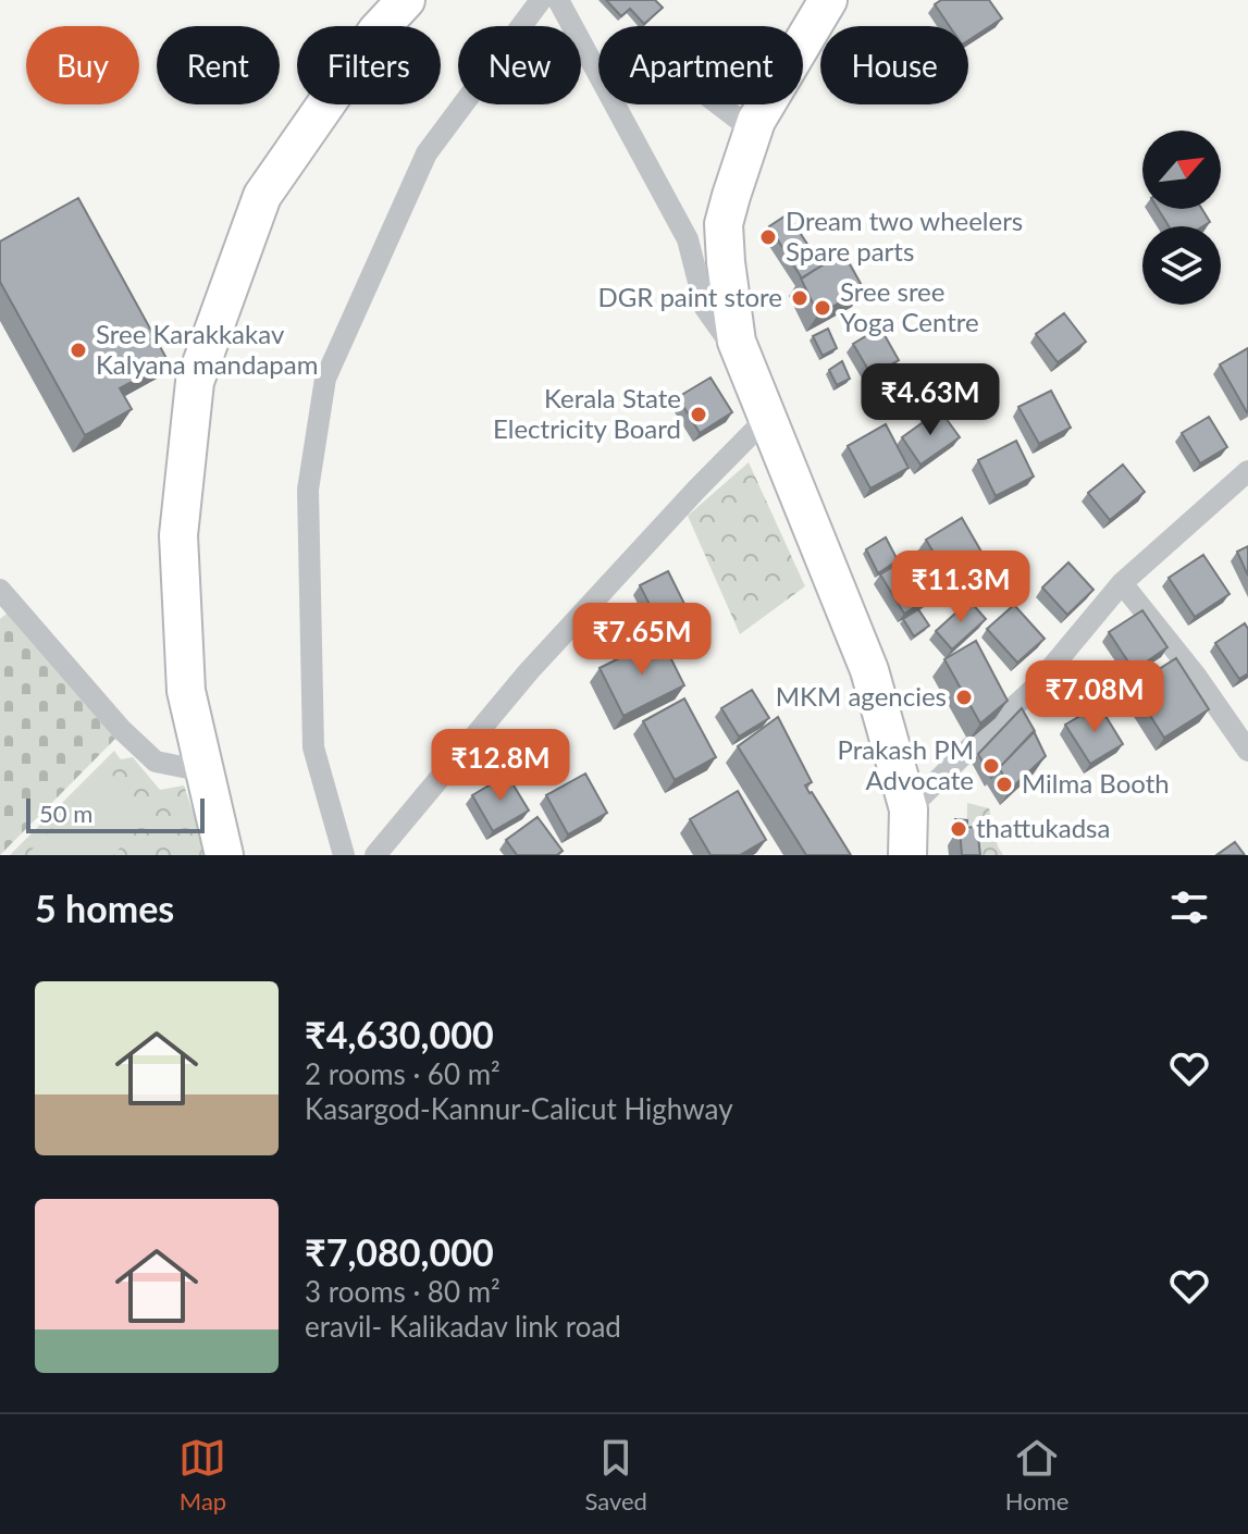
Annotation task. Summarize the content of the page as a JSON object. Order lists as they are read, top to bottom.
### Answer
{
  "places": [
    "Dream two wheelers Spare parts",
    "DGR paint store",
    "Sree sree Yoga Centre",
    "Sree Karakkakav Kalyana mandapam",
    "Kerala State Electricity Board",
    "MKM agencies",
    "Prakash PM Advocate",
    "Milma Booth",
    "thattukadsa"
  ],
  "scale_bar": "50 m",
  "north": "top right",
  "page": {
    "chip": [
      "Buy",
      "Rent",
      "Filters",
      "New",
      "Apartment",
      "House"
    ],
    "price": [
      "₹4.63M",
      "₹11.3M",
      "₹7.65M",
      "₹7.08M",
      "₹12.8M"
    ],
    "scale": "50 m",
    "heading": "5 homes",
    "list": [
      {
        "name": "₹4,630,000",
        "note": "2 rooms · 60 m² · Kasargod-Kannur-Calicut Highway"
      },
      {
        "name": "₹7,080,000",
        "note": "3 rooms · 80 m² · eravil- Kalikadav link road"
      }
    ],
    "tabs": ["Map", "Saved", "Home"]
  }
}
